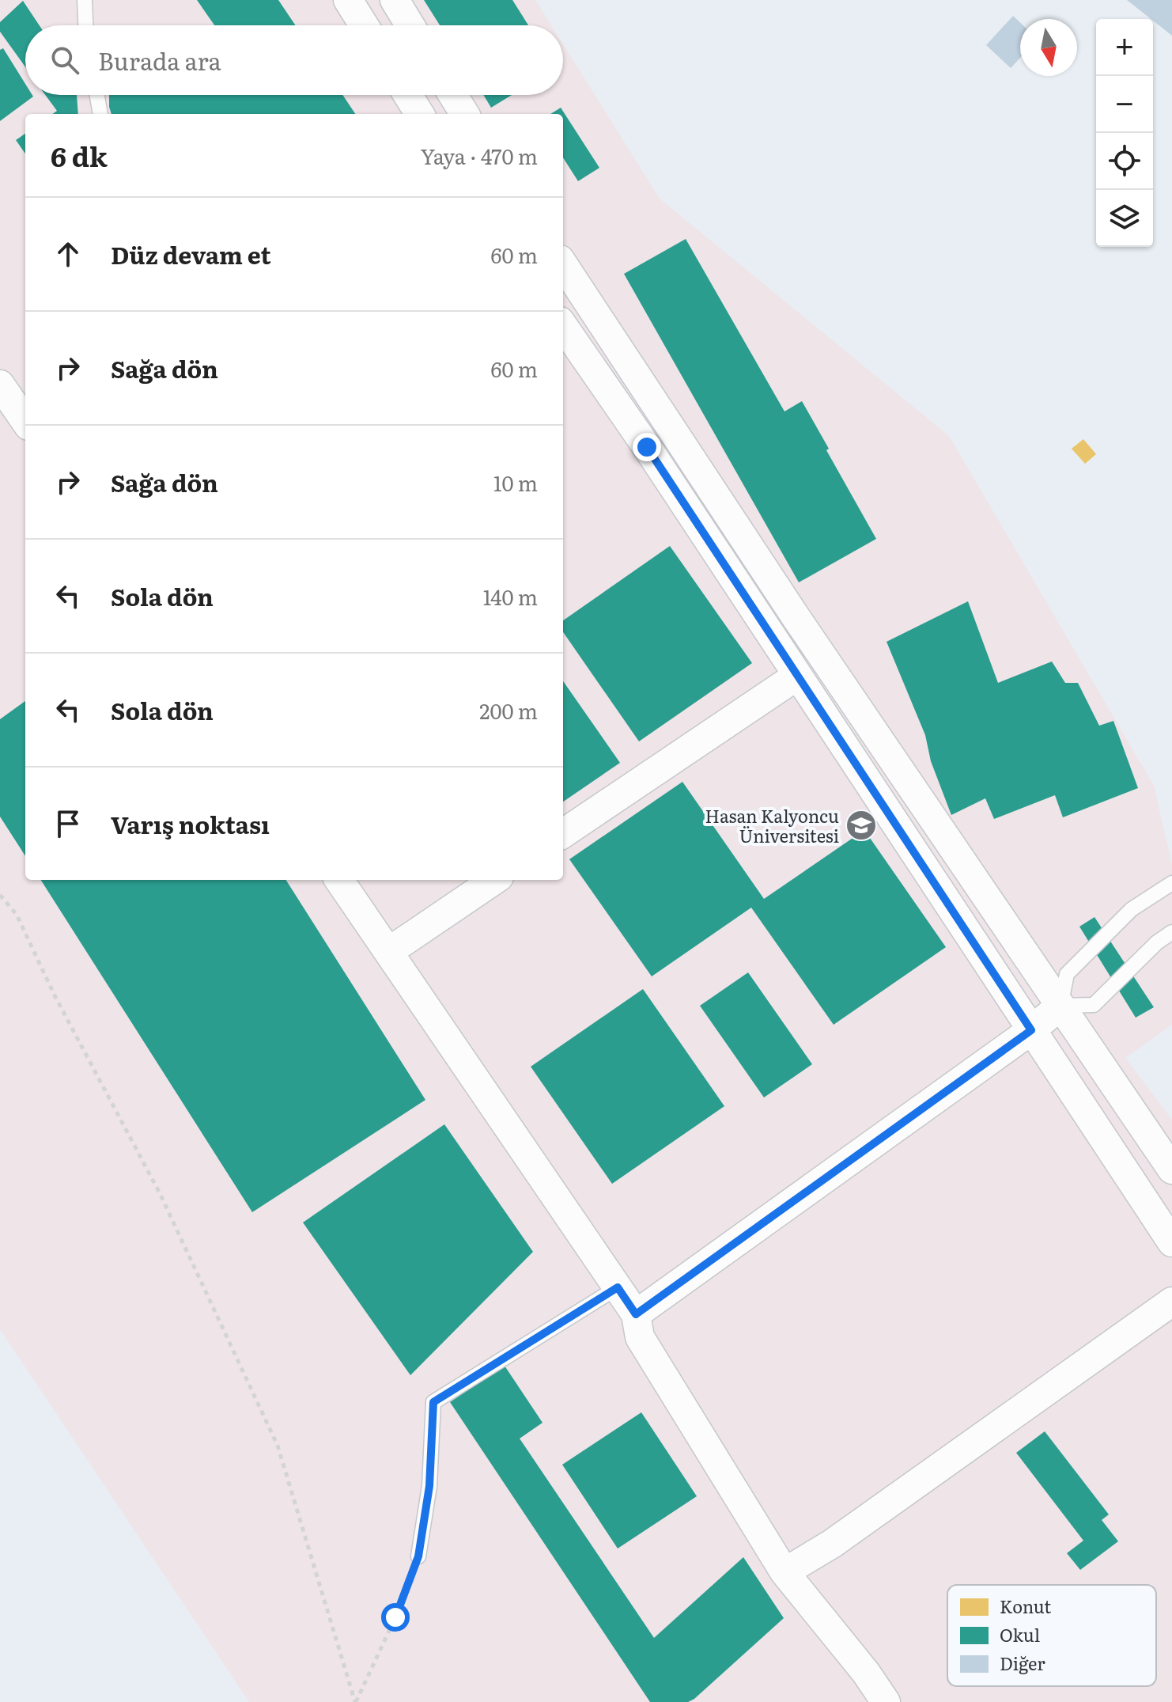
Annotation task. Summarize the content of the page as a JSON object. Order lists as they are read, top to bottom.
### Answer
{
  "places": {
    "school or university": ["Hasan Kalyoncu Üniversitesi"]
  },
  "legend": ["Konut", "Okul", "Diğer"],
  "north": "bottom",
  "page": {
    "map_buttons": ["+", "−"],
    "search": "Burada ara",
    "heading": ["6 dk", "Yaya · 470 m"],
    "list": [
      ["Düz devam et", "60 m"],
      ["Sağa dön", "60 m"],
      ["Sağa dön", "10 m"],
      ["Sola dön", "140 m"],
      ["Sola dön", "200 m"],
      "Varış noktası"
    ]
  }
}
